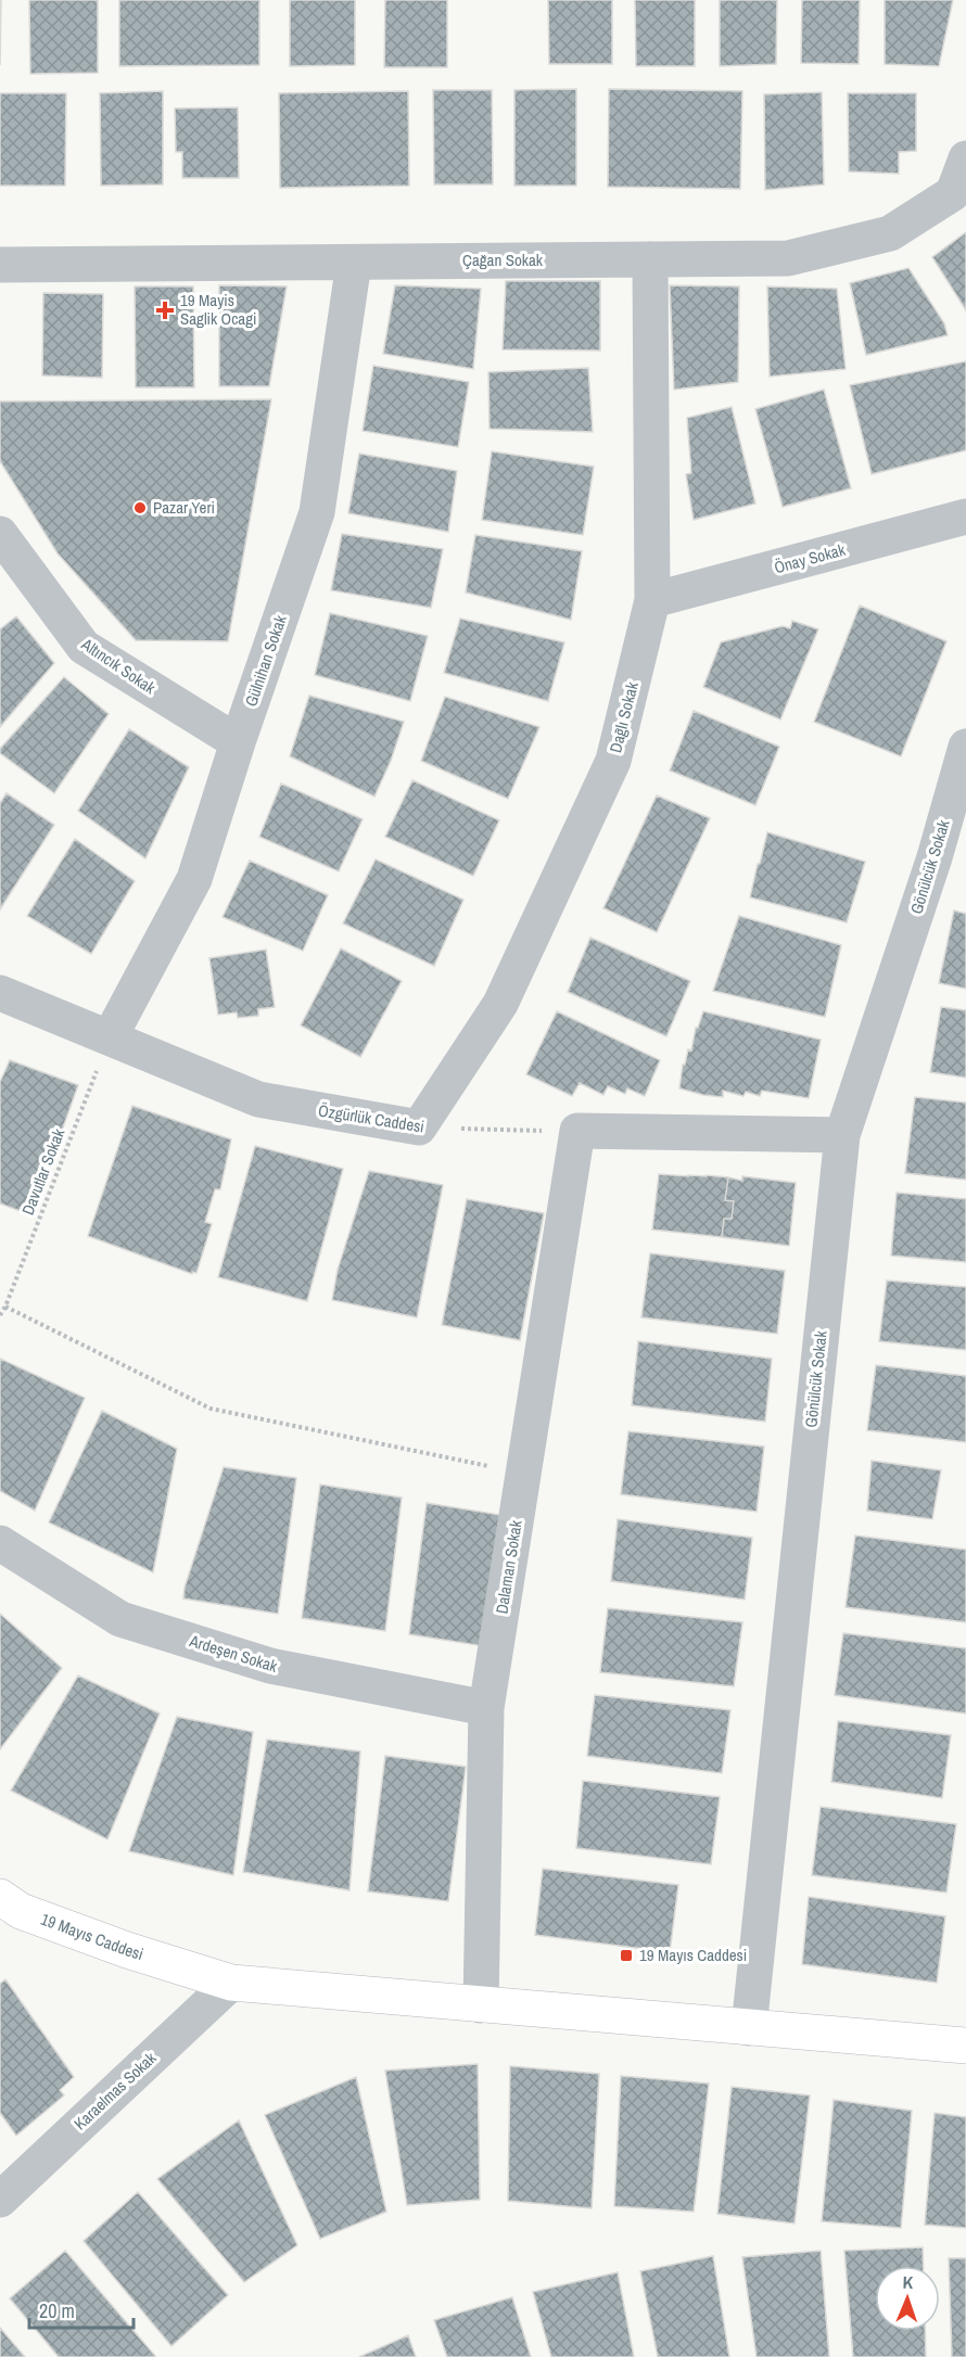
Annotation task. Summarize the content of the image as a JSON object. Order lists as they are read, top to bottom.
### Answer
{
  "streets": {
    "main road": ["19 Mayıs Caddesi"],
    "street": [
      "Çağan Sokak",
      "Önay Sokak",
      "Gülnihan Sokak",
      "Altıncık Sokak",
      "Dağlı Sokak",
      "Gönülcük Sokak",
      "Özgürlük Caddesi",
      "Dalaman Sokak",
      "Ardeşen Sokak",
      "Karaelmas Sokak"
    ],
    "path": ["Davutlar Sokak"]
  },
  "crossings": [
    ["Çağan Sokak", "Gülnihan Sokak"],
    ["Çağan Sokak", "Dağlı Sokak"],
    ["Önay Sokak", "Dağlı Sokak"],
    ["Gülnihan Sokak", "Altıncık Sokak"],
    ["Gülnihan Sokak", "Özgürlük Caddesi"],
    ["Gülnihan Sokak", "Davutlar Sokak"],
    ["Dağlı Sokak", "Özgürlük Caddesi"],
    ["Gönülcük Sokak", "19 Mayıs Caddesi"],
    ["Özgürlük Caddesi", "Davutlar Sokak"],
    ["Özgürlük Caddesi", "Dalaman Sokak"],
    ["Dalaman Sokak", "Ardeşen Sokak"],
    ["Dalaman Sokak", "19 Mayıs Caddesi"],
    ["19 Mayıs Caddesi", "Karaelmas Sokak"]
  ],
  "places": {
    "health": ["19 Mayis Saglik Ocagi"],
    "other": ["Pazar Yeri"],
    "transit": ["19 Mayıs Caddesi"]
  },
  "scale_bar": "20 m",
  "north": "top"
}
